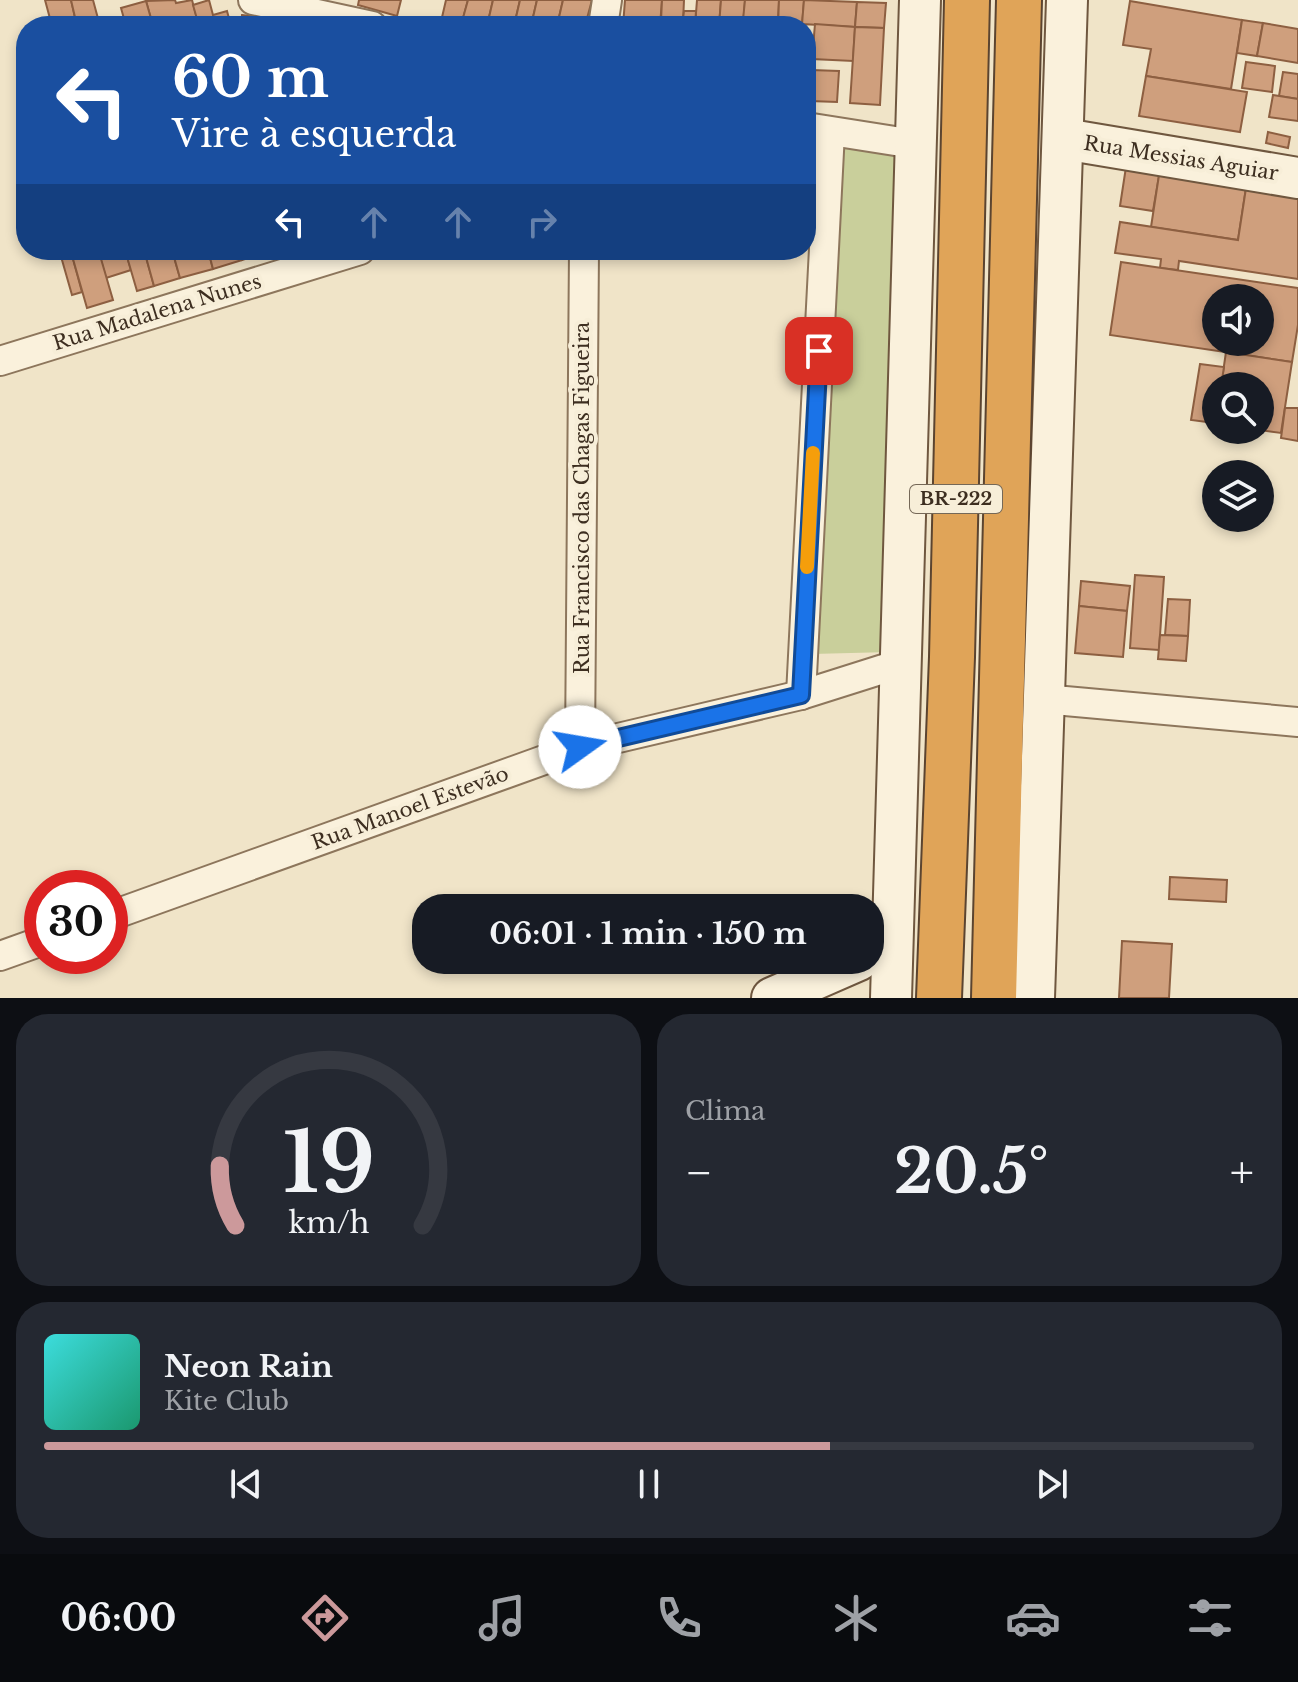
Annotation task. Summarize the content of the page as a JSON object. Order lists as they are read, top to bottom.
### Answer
{
  "streets": {
    "highway": ["BR-222"],
    "main road": ["Rua Messias Aguiar"],
    "street": ["Rua Madalena Nunes", "Rua Francisco das Chagas Figueira", "Rua Manoel Estevão"]
  },
  "crossings": [
    ["Rua Francisco das Chagas Figueira", "Rua Manoel Estevão"],
    ["BR-222", "Rua Manoel Estevão"]
  ],
  "page": {
    "turn": ["60 m", "Vire à esquerda"],
    "limit": "30",
    "trip": "06:01 · 1 min · 150 m",
    "tile": "Clima",
    "heat": ["−", "20.5°", "+"],
    "song": ["Neon Rain", "Kite Club"],
    "tabs": "06:00",
    "gauge": ["19", "km/h"]
  }
}
